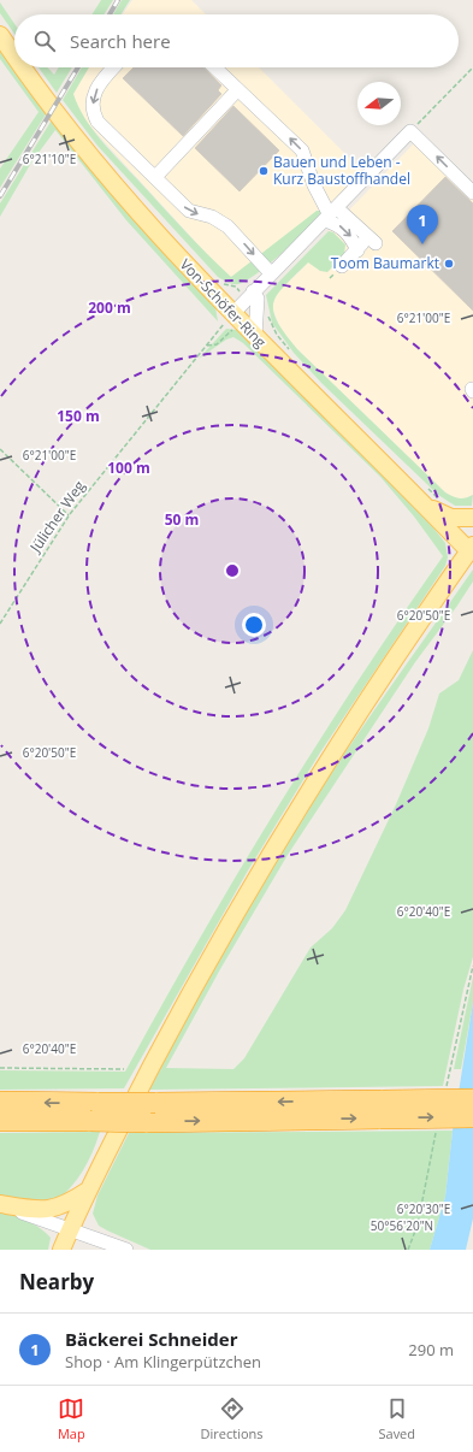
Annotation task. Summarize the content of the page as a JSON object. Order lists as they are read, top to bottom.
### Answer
{
  "streets": {
    "main road": ["Von-Schöfer-Ring"],
    "path": ["Jülicher Weg"]
  },
  "crossings": [
    ["Von-Schöfer-Ring", "Jülicher Weg"]
  ],
  "places": ["Bauen und Leben - Kurz Baustoffhandel", "Toom Baumarkt"],
  "north": "left",
  "page": {
    "search": "Search here",
    "pins": "1",
    "heading": "Nearby",
    "list": [
      {
        "mark": "1",
        "name": "Bäckerei Schneider",
        "note": "Shop · Am Klingerpützchen",
        "value": "290 m"
      }
    ],
    "nav": ["Map", "Directions", "Saved"]
  },
  "coordinates": [
    "6°21'10\"E",
    "6°21'00\"E",
    "6°20'50\"E",
    "6°20'40\"E",
    "6°20'30\"E",
    "50°56'20\"N"
  ],
  "rings": [
    "200 m",
    "150 m",
    "100 m",
    "50 m"
  ]
}
